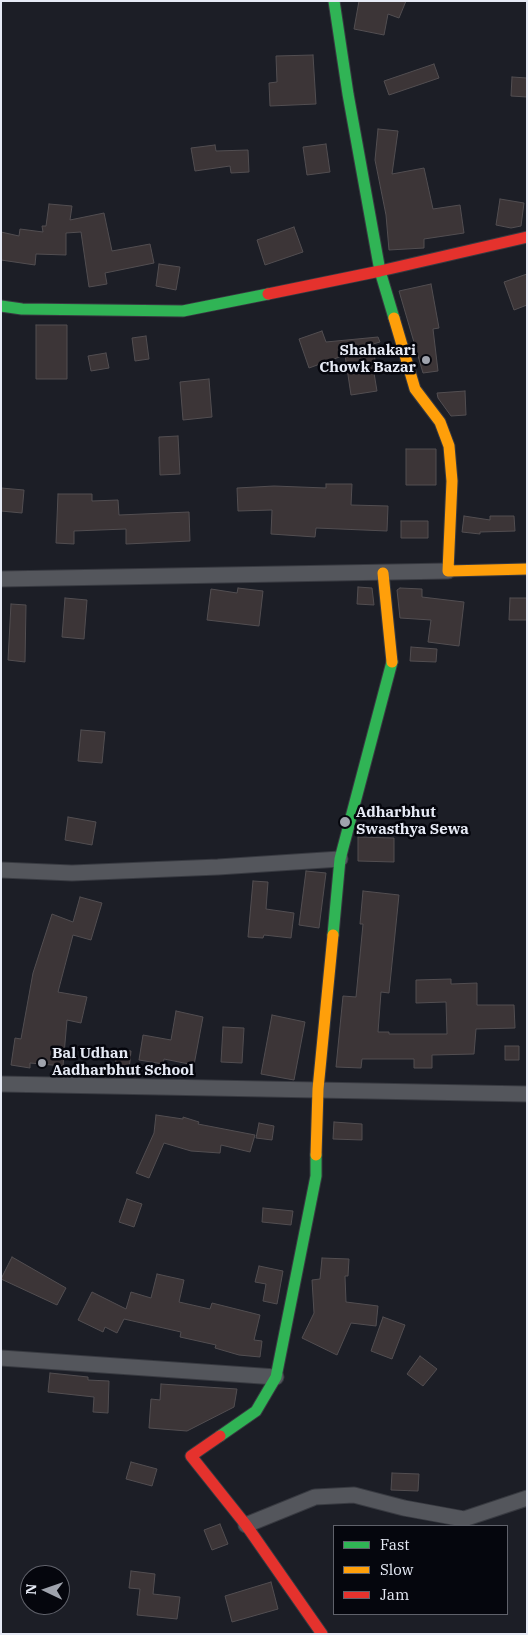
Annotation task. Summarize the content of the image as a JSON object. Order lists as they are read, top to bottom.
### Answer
{
  "places": ["Shahakari Chowk Bazar", "Adharbhut Swasthya Sewa", "Bal Udhan Aadharbhut School"],
  "legend": ["Fast", "Slow", "Jam"],
  "north": "left"
}
